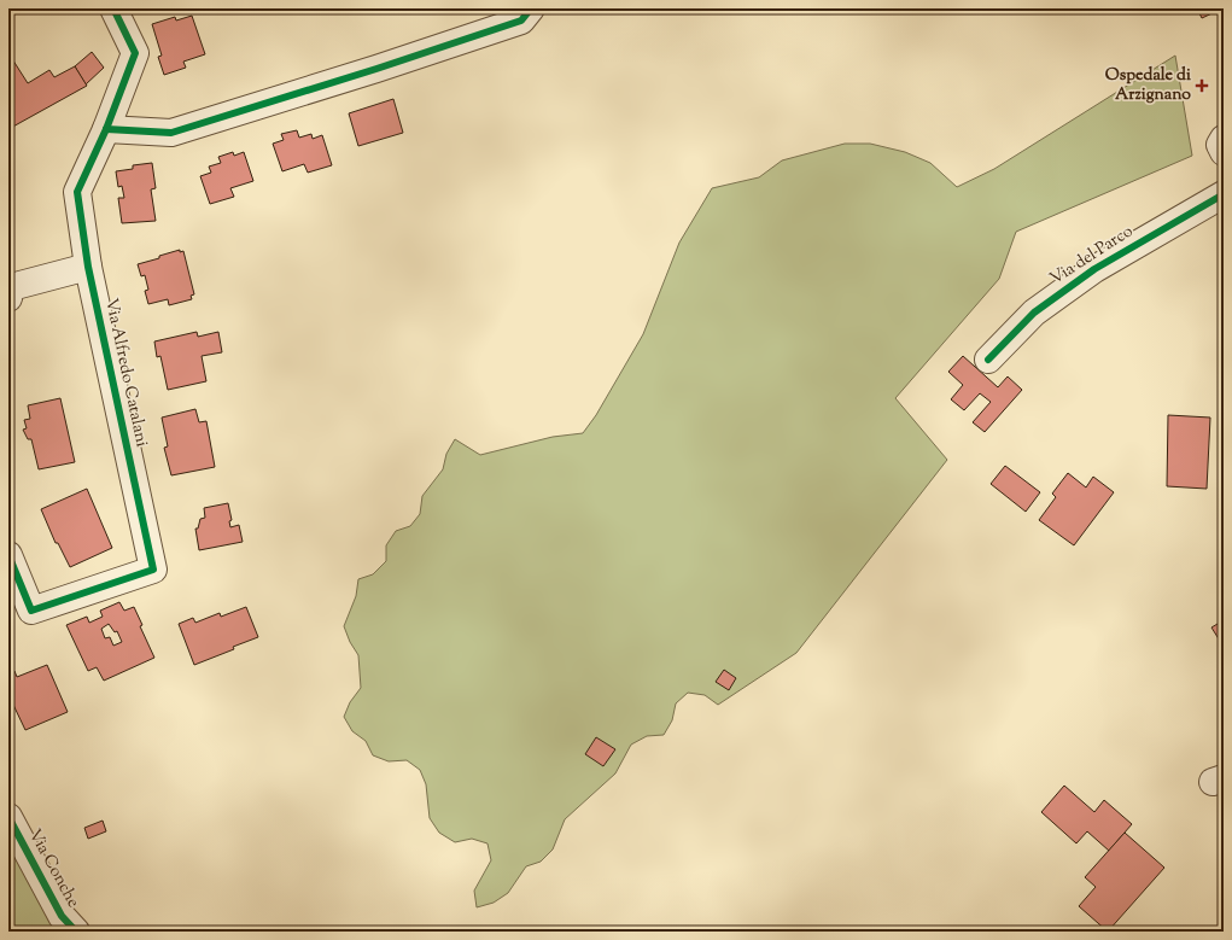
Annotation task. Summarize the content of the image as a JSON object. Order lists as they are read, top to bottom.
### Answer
{
  "streets": {
    "street": ["Via del Parco", "Via Alfredo Catalani", "Via Conche"]
  },
  "places": {
    "health": ["Ospedale di Arzignano"]
  }
}
